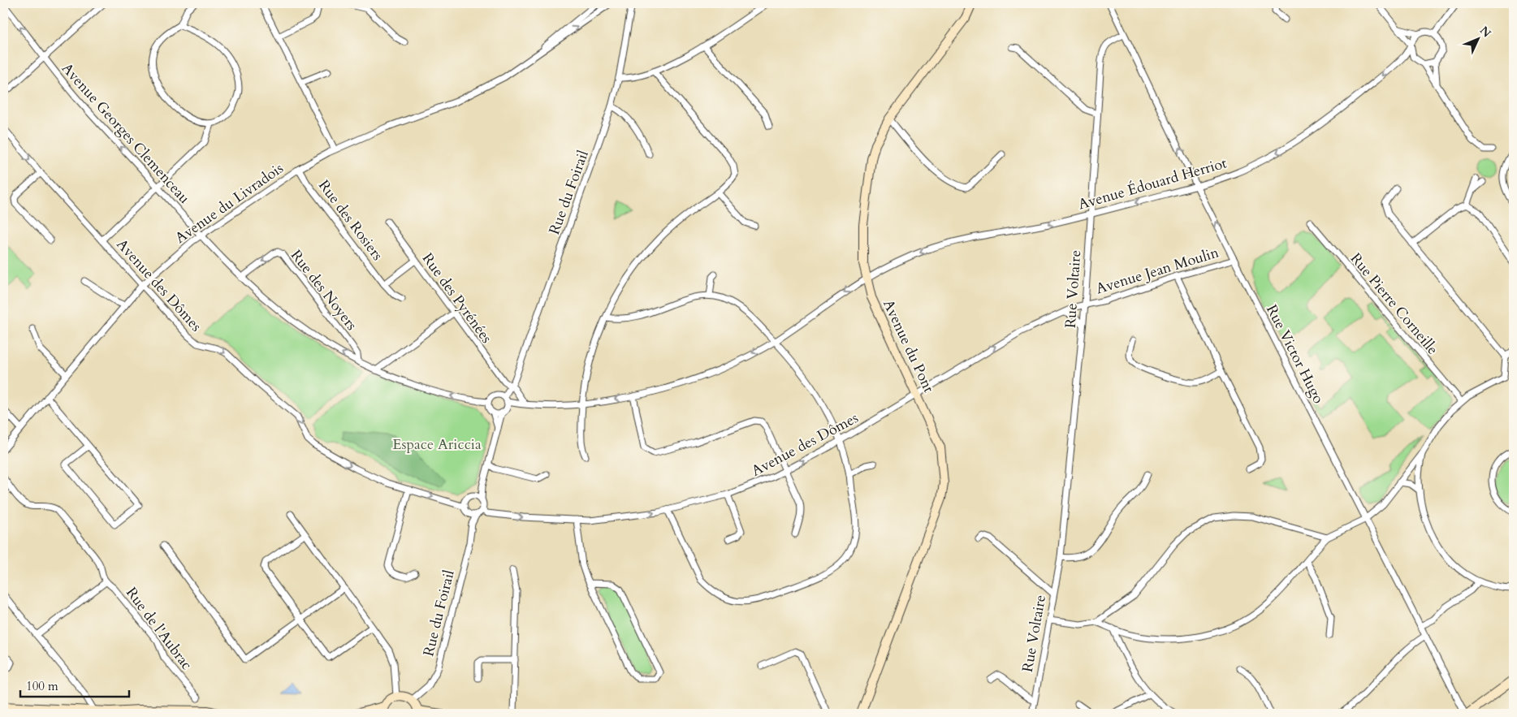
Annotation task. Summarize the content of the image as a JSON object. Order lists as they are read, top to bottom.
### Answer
{
  "streets": {
    "street": [
      "Avenue Georges Clemenceau",
      "Avenue Édouard Herriot",
      "Rue du Foirail",
      "Avenue du Livradois",
      "Rue des Rosiers",
      "Avenue Jean Moulin",
      "Avenue des Dômes",
      "Rue Voltaire",
      "Rue des Noyers",
      "Rue des Pyrénées",
      "Rue Pierre Corneille",
      "Avenue du Pont",
      "Rue Victor Hugo",
      "Rue de l'Aubrac"
    ]
  },
  "crossings": [
    ["Avenue Georges Clemenceau", "Rue du Foirail"],
    ["Avenue Georges Clemenceau", "Avenue du Livradois"],
    ["Avenue Georges Clemenceau", "Rue des Noyers"],
    ["Avenue Édouard Herriot", "Rue Voltaire"],
    ["Avenue Édouard Herriot", "Avenue du Pont"],
    ["Avenue Édouard Herriot", "Rue Victor Hugo"],
    ["Rue du Foirail", "Avenue des Dômes"],
    ["Rue du Foirail", "Rue des Pyrénées"],
    ["Avenue du Livradois", "Rue des Rosiers"],
    ["Avenue du Livradois", "Avenue des Dômes"],
    ["Avenue Jean Moulin", "Avenue des Dômes"],
    ["Avenue Jean Moulin", "Rue Voltaire"],
    ["Avenue Jean Moulin", "Avenue du Pont"],
    ["Avenue Jean Moulin", "Rue Victor Hugo"],
    ["Avenue des Dômes", "Avenue du Pont"],
    ["Rue Voltaire", "Rue Victor Hugo"]
  ],
  "one_way": [
    "Avenue Georges Clemenceau",
    "Avenue Édouard Herriot",
    "Avenue Jean Moulin",
    "Avenue des Dômes"
  ],
  "parks": ["Espace Ariccia"],
  "scale_bar": "100 m",
  "north": "top right"
}
